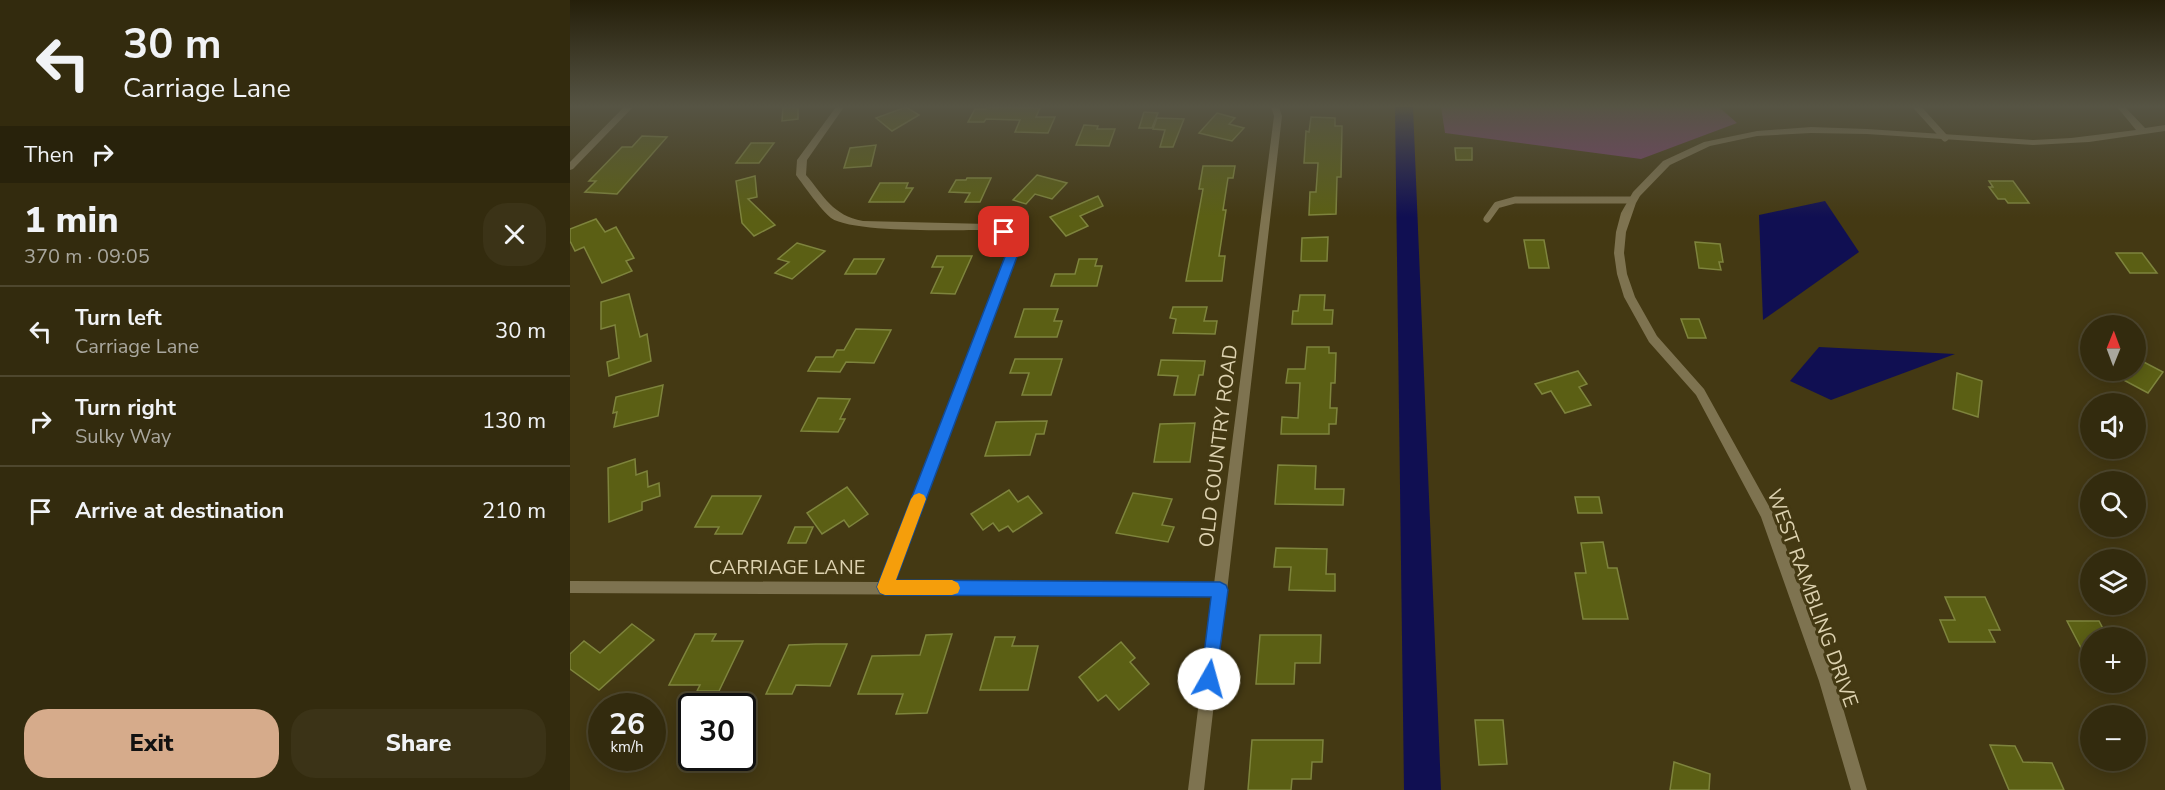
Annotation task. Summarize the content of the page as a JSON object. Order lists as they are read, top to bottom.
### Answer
{
  "streets": {
    "street": ["OLD COUNTRY ROAD", "CARRIAGE LANE", "WEST RAMBLING DRIVE"]
  },
  "crossings": [
    ["OLD COUNTRY ROAD", "CARRIAGE LANE"]
  ],
  "north": "top",
  "page": {
    "turn": ["30 m", "Carriage Lane"],
    "then": "Then",
    "heading": ["1 min", "370 m · 09:05"],
    "list": [
      {
        "name": "Turn left",
        "note": "Carriage Lane",
        "value": "30 m"
      },
      {
        "name": "Turn right",
        "note": "Sulky Way",
        "value": "130 m"
      },
      {
        "name": "Arrive at destination",
        "value": "210 m"
      }
    ],
    "map_buttons": ["+", "−"],
    "speed": "26 km/h",
    "limit": "30",
    "buttons": ["Exit", "Share"]
  }
}
